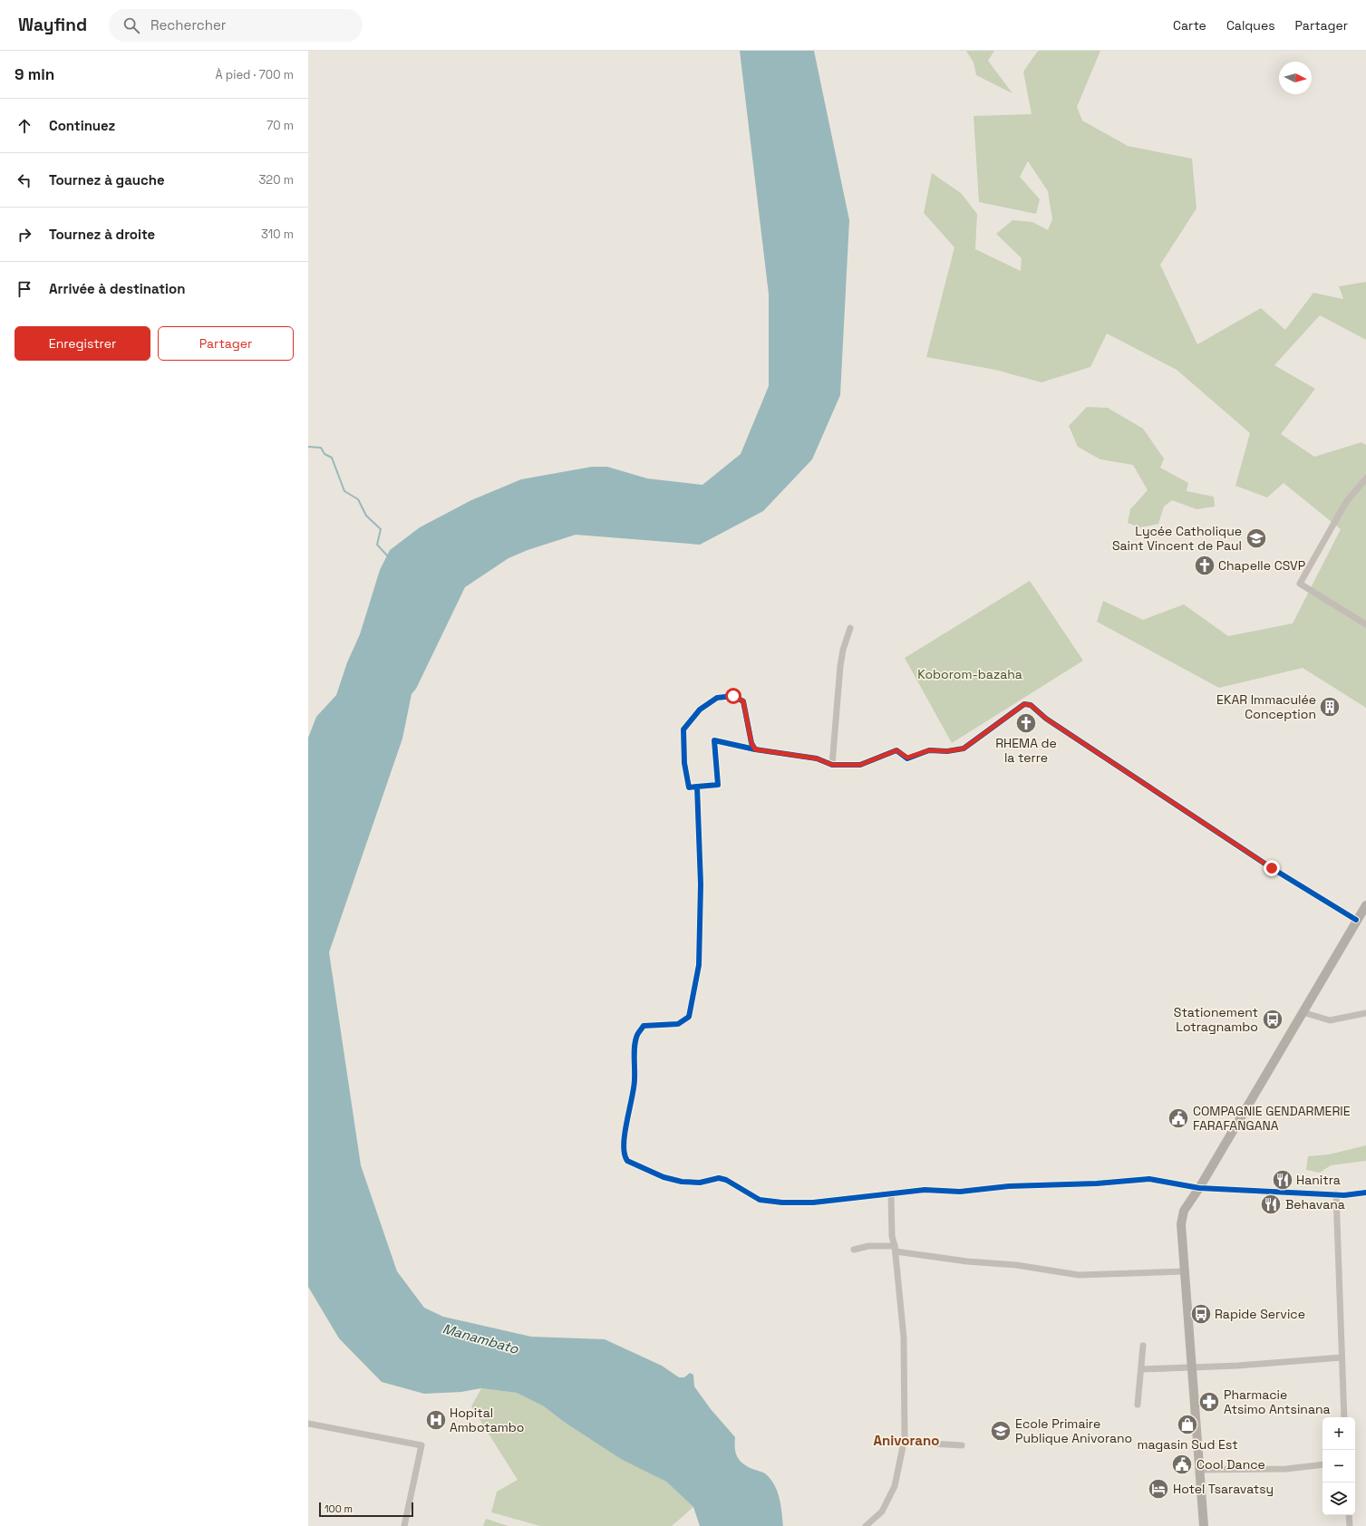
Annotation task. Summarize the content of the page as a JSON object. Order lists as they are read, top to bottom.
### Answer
{
  "districts": ["Anivorano"],
  "water": ["Manambato"],
  "parks": ["Koborom-bazaha"],
  "places": {
    "school or university": ["Lycée Catholique Saint Vincent de Paul", "Ecole Primaire Publique Anivorano"],
    "church": ["Chapelle CSVP", "RHEMA de la terre"],
    "building": ["EKAR Immaculée Conception"],
    "bus stop": ["Stationement Lotragnambo", "Rapide Service"],
    "public building": ["COMPAGNIE GENDARMERIE FARAFANGANA", "Cool Dance"],
    "restaurant": ["Hanitra", "Behavana"],
    "pharmacy": ["Pharmacie Atsimo Antsinana"],
    "hospital": ["Hopital Ambotambo"],
    "shop": ["magasin Sud Est"],
    "hotel": ["Hotel Tsaravatsy"]
  },
  "scale_bar": "100 m",
  "north": "right",
  "page": {
    "header": "Wayfind",
    "search": "Rechercher",
    "nav": ["Carte", "Calques", "Partager"],
    "heading": ["9 min", "À pied · 700 m"],
    "list": [
      ["Continuez", "70 m"],
      ["Tournez à gauche", "320 m"],
      ["Tournez à droite", "310 m"],
      "Arrivée à destination"
    ],
    "buttons": ["Enregistrer", "Partager"],
    "map_buttons": ["+", "−"],
    "scale": "100 m"
  }
}
